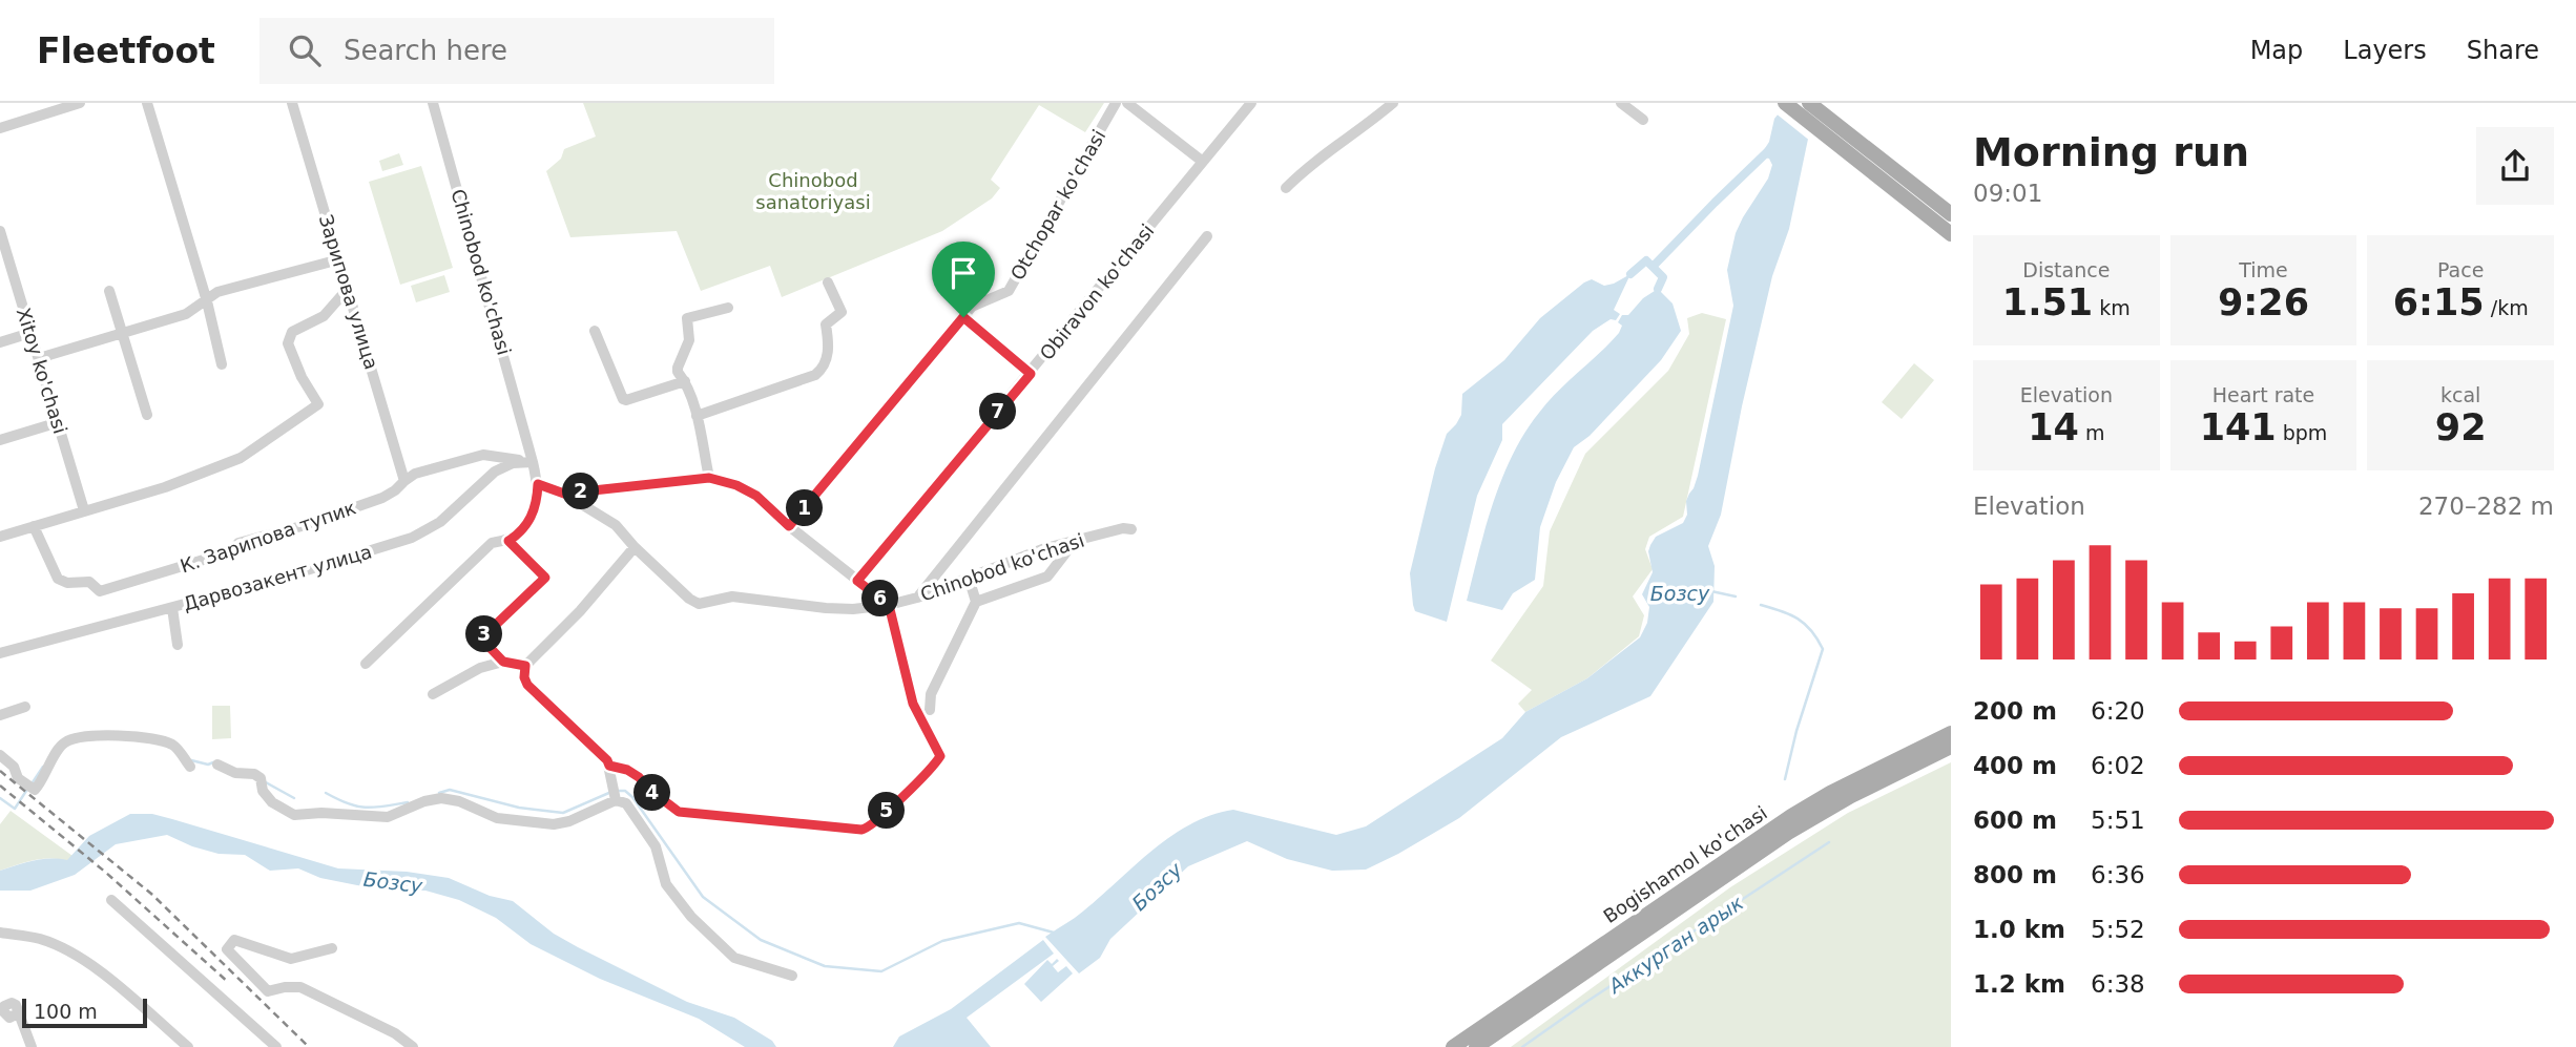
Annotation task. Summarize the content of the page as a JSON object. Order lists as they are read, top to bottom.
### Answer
{
  "streets": {
    "main road": ["Bogishamol ko'chasi"],
    "street": [
      "Otchopar ko'chasi",
      "Chinobod ko'chasi",
      "Зарипова улица",
      "Obiravon ko'chasi",
      "Xitoy ko'chasi",
      "К. Зарипова тупик",
      "Дарвозакент улица"
    ]
  },
  "crossings": [
    ["Chinobod ko'chasi", "К. Зарипова тупик"],
    ["Chinobod ko'chasi", "Дарвозакент улица"],
    ["Зарипова улица", "К. Зарипова тупик"],
    ["К. Зарипова тупик", "Дарвозакент улица"]
  ],
  "water": ["Бозсу", "Аккурган арык"],
  "parks": ["Chinobod sanatoriyasi"],
  "scale_bar": "100 m",
  "page": {
    "header": "Fleetfoot",
    "search": "Search here",
    "nav": ["Map", "Layers", "Share"],
    "heading": ["Morning run", "09:01"],
    "stats": [
      ["Distance", "1.51 km"],
      ["Time", "9:26"],
      ["Pace", "6:15 /km"],
      ["Elevation", "14 m"],
      ["Heart rate", "141 bpm"],
      ["kcal", "92"]
    ],
    "pins": [
      "7",
      "2",
      "1",
      "6",
      "3",
      "4",
      "5"
    ],
    "chart": ["Elevation", "270–282 m"],
    "list": [
      {
        "name": "200 m",
        "note": "6:20"
      },
      {
        "name": "400 m",
        "note": "6:02"
      },
      {
        "name": "600 m",
        "note": "5:51"
      },
      {
        "name": "800 m",
        "note": "6:36"
      },
      {
        "name": "1.0 km",
        "note": "5:52"
      },
      {
        "name": "1.2 km",
        "note": "6:38"
      }
    ],
    "scale": "100 m"
  }
}
